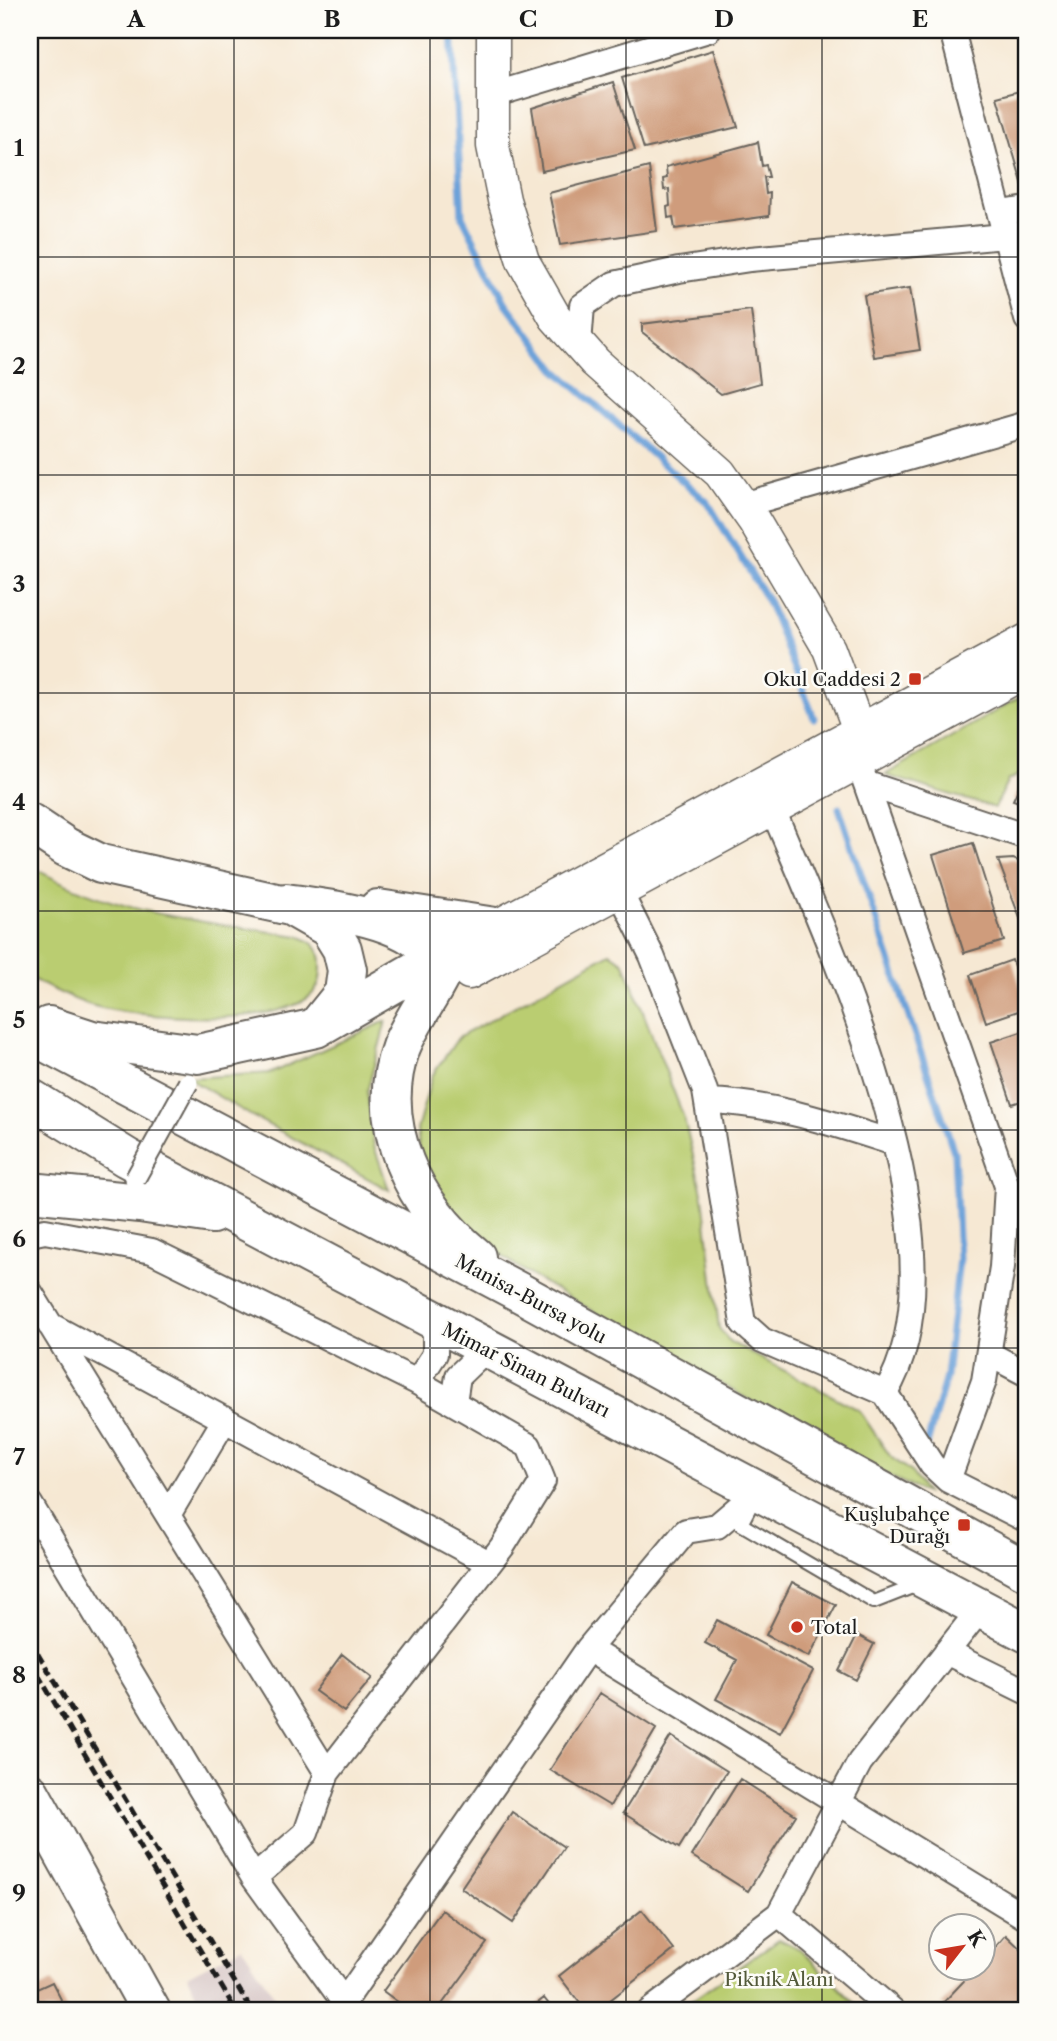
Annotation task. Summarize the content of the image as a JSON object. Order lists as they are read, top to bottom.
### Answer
{
  "streets": {
    "main road": ["Manisa-Bursa yolu", "Mimar Sinan Bulvarı"]
  },
  "parks": ["Piknik Alanı"],
  "places": {
    "transit": ["Okul Caddesi 2", "Kuşlubahçe Durağı"],
    "other": ["Total"]
  },
  "north": "top right",
  "grid": {
    "columns": [
      "A",
      "B",
      "C",
      "D",
      "E"
    ],
    "rows": [
      "1",
      "2",
      "3",
      "4",
      "5",
      "6",
      "7",
      "8",
      "9"
    ]
  }
}
